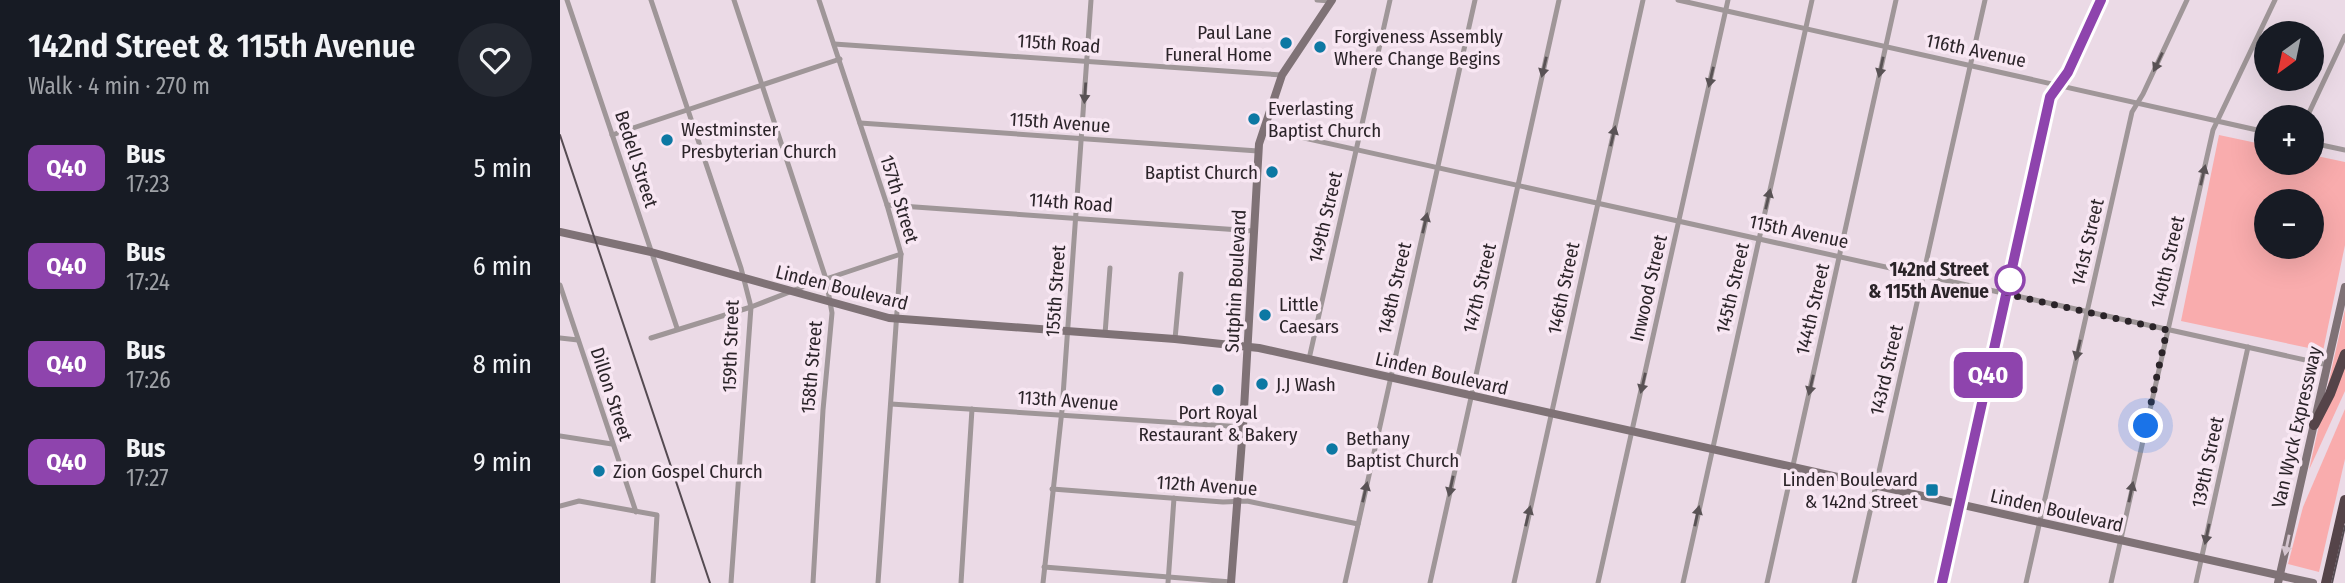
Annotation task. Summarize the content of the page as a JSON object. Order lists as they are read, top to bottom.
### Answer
{
  "streets": {
    "main road": ["Sutphin Boulevard", "Linden Boulevard", "Van Wyck Expressway"],
    "street": [
      "115th Road",
      "116th Avenue",
      "115th Avenue",
      "Bedell Street",
      "157th Street",
      "114th Road",
      "149th Street",
      "141st Street",
      "140th Street",
      "148th Street",
      "147th Street",
      "146th Street",
      "Inwood Street",
      "145th Street",
      "155th Street",
      "144th Street",
      "159th Street",
      "158th Street",
      "143rd Street",
      "Dillon Street",
      "113th Avenue",
      "139th Street",
      "112th Avenue"
    ]
  },
  "crossings": [
    ["115th Road", "157th Street"],
    ["115th Road", "Sutphin Boulevard"],
    ["115th Road", "155th Street"],
    ["116th Avenue", "141st Street"],
    ["116th Avenue", "140th Street"],
    ["116th Avenue", "Inwood Street"],
    ["116th Avenue", "145th Street"],
    ["116th Avenue", "144th Street"],
    ["116th Avenue", "143rd Street"],
    ["115th Avenue", "157th Street"],
    ["115th Avenue", "149th Street"],
    ["115th Avenue", "141st Street"],
    ["115th Avenue", "140th Street"],
    ["115th Avenue", "Sutphin Boulevard"],
    ["115th Avenue", "148th Street"],
    ["115th Avenue", "147th Street"],
    ["115th Avenue", "146th Street"],
    ["115th Avenue", "Inwood Street"],
    ["115th Avenue", "145th Street"],
    ["115th Avenue", "155th Street"],
    ["115th Avenue", "144th Street"],
    ["115th Avenue", "143rd Street"],
    ["115th Avenue", "Van Wyck Expressway"],
    ["115th Avenue", "139th Street"],
    ["Bedell Street", "Linden Boulevard"],
    ["157th Street", "114th Road"],
    ["157th Street", "Linden Boulevard"],
    ["157th Street", "113th Avenue"],
    ["114th Road", "Sutphin Boulevard"],
    ["114th Road", "155th Street"],
    ["149th Street", "Linden Boulevard"],
    ["141st Street", "Linden Boulevard"],
    ["140th Street", "Linden Boulevard"],
    ["Sutphin Boulevard", "Linden Boulevard"],
    ["Sutphin Boulevard", "113th Avenue"],
    ["Sutphin Boulevard", "112th Avenue"],
    ["Linden Boulevard", "148th Street"],
    ["Linden Boulevard", "147th Street"],
    ["Linden Boulevard", "146th Street"],
    ["Linden Boulevard", "Inwood Street"],
    ["Linden Boulevard", "145th Street"],
    ["Linden Boulevard", "155th Street"],
    ["Linden Boulevard", "144th Street"],
    ["Linden Boulevard", "159th Street"],
    ["Linden Boulevard", "158th Street"],
    ["Linden Boulevard", "143rd Street"],
    ["Linden Boulevard", "Van Wyck Expressway"],
    ["Linden Boulevard", "139th Street"],
    ["148th Street", "112th Avenue"],
    ["155th Street", "113th Avenue"],
    ["155th Street", "112th Avenue"]
  ],
  "one_way": [
    "141st Street",
    "140th Street",
    "148th Street",
    "147th Street",
    "146th Street",
    "Inwood Street",
    "145th Street",
    "144th Street",
    "Van Wyck Expressway",
    "139th Street"
  ],
  "places": {
    "other": [
      "Paul Lane Funeral Home",
      "Forgiveness Assembly Where Change Begins",
      "Everlasting Baptist Church",
      "Westminster Presbyterian Church",
      "Baptist Church",
      "142nd Street & 115th Avenue",
      "Little Caesars",
      "J.J Wash",
      "Port Royal Restaurant & Bakery",
      "Bethany Baptist Church",
      "Zion Gospel Church"
    ],
    "transit": ["Linden Boulevard & 142nd Street"]
  },
  "lines": ["bus line Q40"],
  "north": "bottom left",
  "page": {
    "heading": ["142nd Street & 115th Avenue", "Walk · 4 min · 270 m"],
    "on_map": "Q40",
    "map_buttons": ["+", "−"],
    "list": [
      {
        "mark": "Q40",
        "name": "Bus",
        "note": "17:23",
        "value": "5 min"
      },
      {
        "mark": "Q40",
        "name": "Bus",
        "note": "17:24",
        "value": "6 min"
      },
      {
        "mark": "Q40",
        "name": "Bus",
        "note": "17:26",
        "value": "8 min"
      },
      {
        "mark": "Q40",
        "name": "Bus",
        "note": "17:27",
        "value": "9 min"
      }
    ]
  }
}
